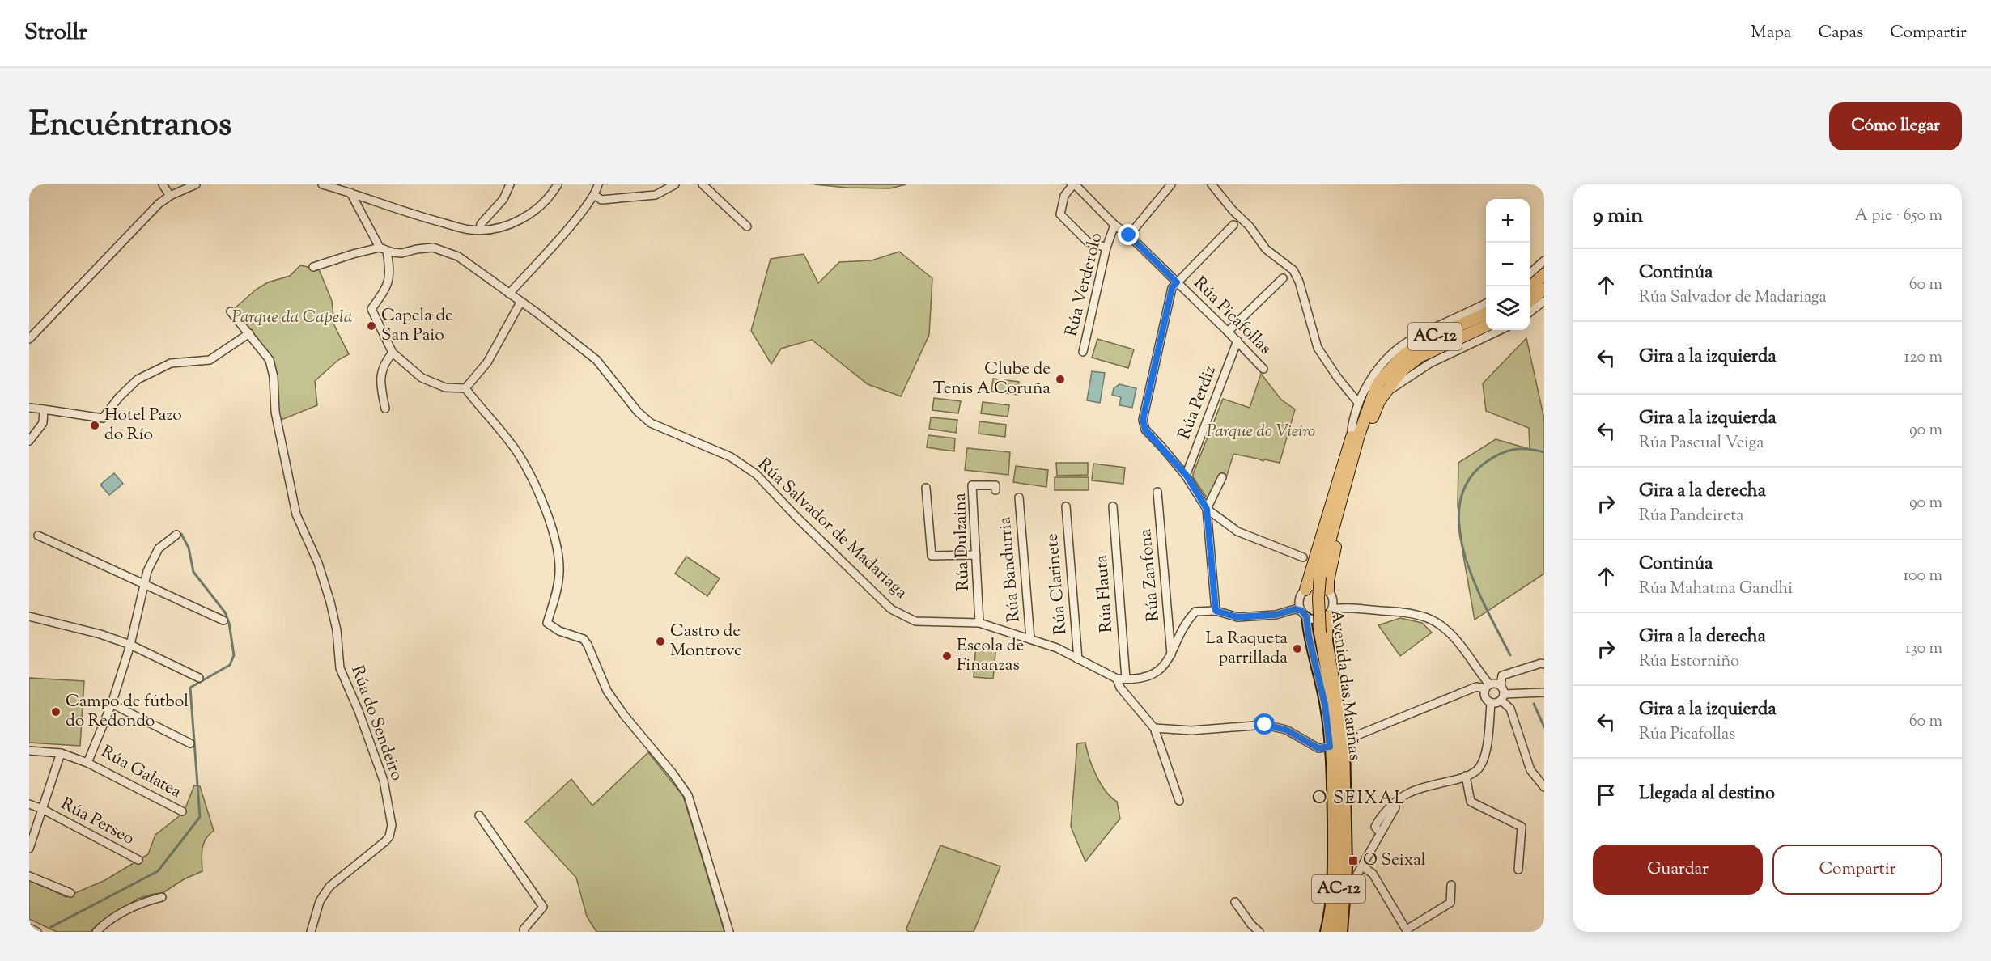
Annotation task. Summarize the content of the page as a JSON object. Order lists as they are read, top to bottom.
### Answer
{
  "streets": {
    "highway": ["AC-12", "Avenida das Mariñas"],
    "street": [
      "Rúa Verderolo",
      "Rúa Picafollas",
      "Rúa Perdiz",
      "Rúa Salvador de Madariaga",
      "Rúa Dulzaina",
      "Rúa Bandurria",
      "Rúa Zanfona",
      "Rúa Clarinete",
      "Rúa Flauta",
      "Rúa do Sendeiro",
      "Rúa Galatea",
      "Rúa Perseo"
    ]
  },
  "crossings": [
    ["Rúa Verderolo", "Rúa Picafollas"],
    ["Rúa Picafollas", "Rúa Perdiz"],
    ["Rúa Salvador de Madariaga", "Rúa Dulzaina"],
    ["Rúa Salvador de Madariaga", "Rúa Bandurria"],
    ["Rúa Salvador de Madariaga", "Rúa Clarinete"]
  ],
  "districts": ["O SEIXAL"],
  "parks": ["Parque da Capela", "Parque do Vieiro"],
  "places": {
    "other": [
      "Capela de San Paio",
      "Clube de Tenis A Coruña",
      "Hotel Pazo do Río",
      "Castro de Montrove",
      "La Raqueta parrillada",
      "Escola de Finanzas",
      "Campo de fútbol do Redondo"
    ],
    "transit": ["O Seixal"]
  },
  "page": {
    "header": "Strollr",
    "nav": ["Mapa", "Capas", "Compartir"],
    "title": "Encuéntranos",
    "buttons": [
      "Cómo llegar",
      ["Guardar", "Compartir"]
    ],
    "heading": ["9 min", "A pie · 650 m"],
    "map_buttons": ["+", "−"],
    "list": [
      ["Continúa", "Rúa Salvador de Madariaga", "60 m"],
      ["Gira a la izquierda", "120 m"],
      ["Gira a la izquierda", "Rúa Pascual Veiga", "90 m"],
      ["Gira a la derecha", "Rúa Pandeireta", "90 m"],
      ["Continúa", "Rúa Mahatma Gandhi", "100 m"],
      ["Gira a la derecha", "Rúa Estorniño", "130 m"],
      ["Gira a la izquierda", "Rúa Picafollas", "60 m"],
      "Llegada al destino"
    ]
  }
}
